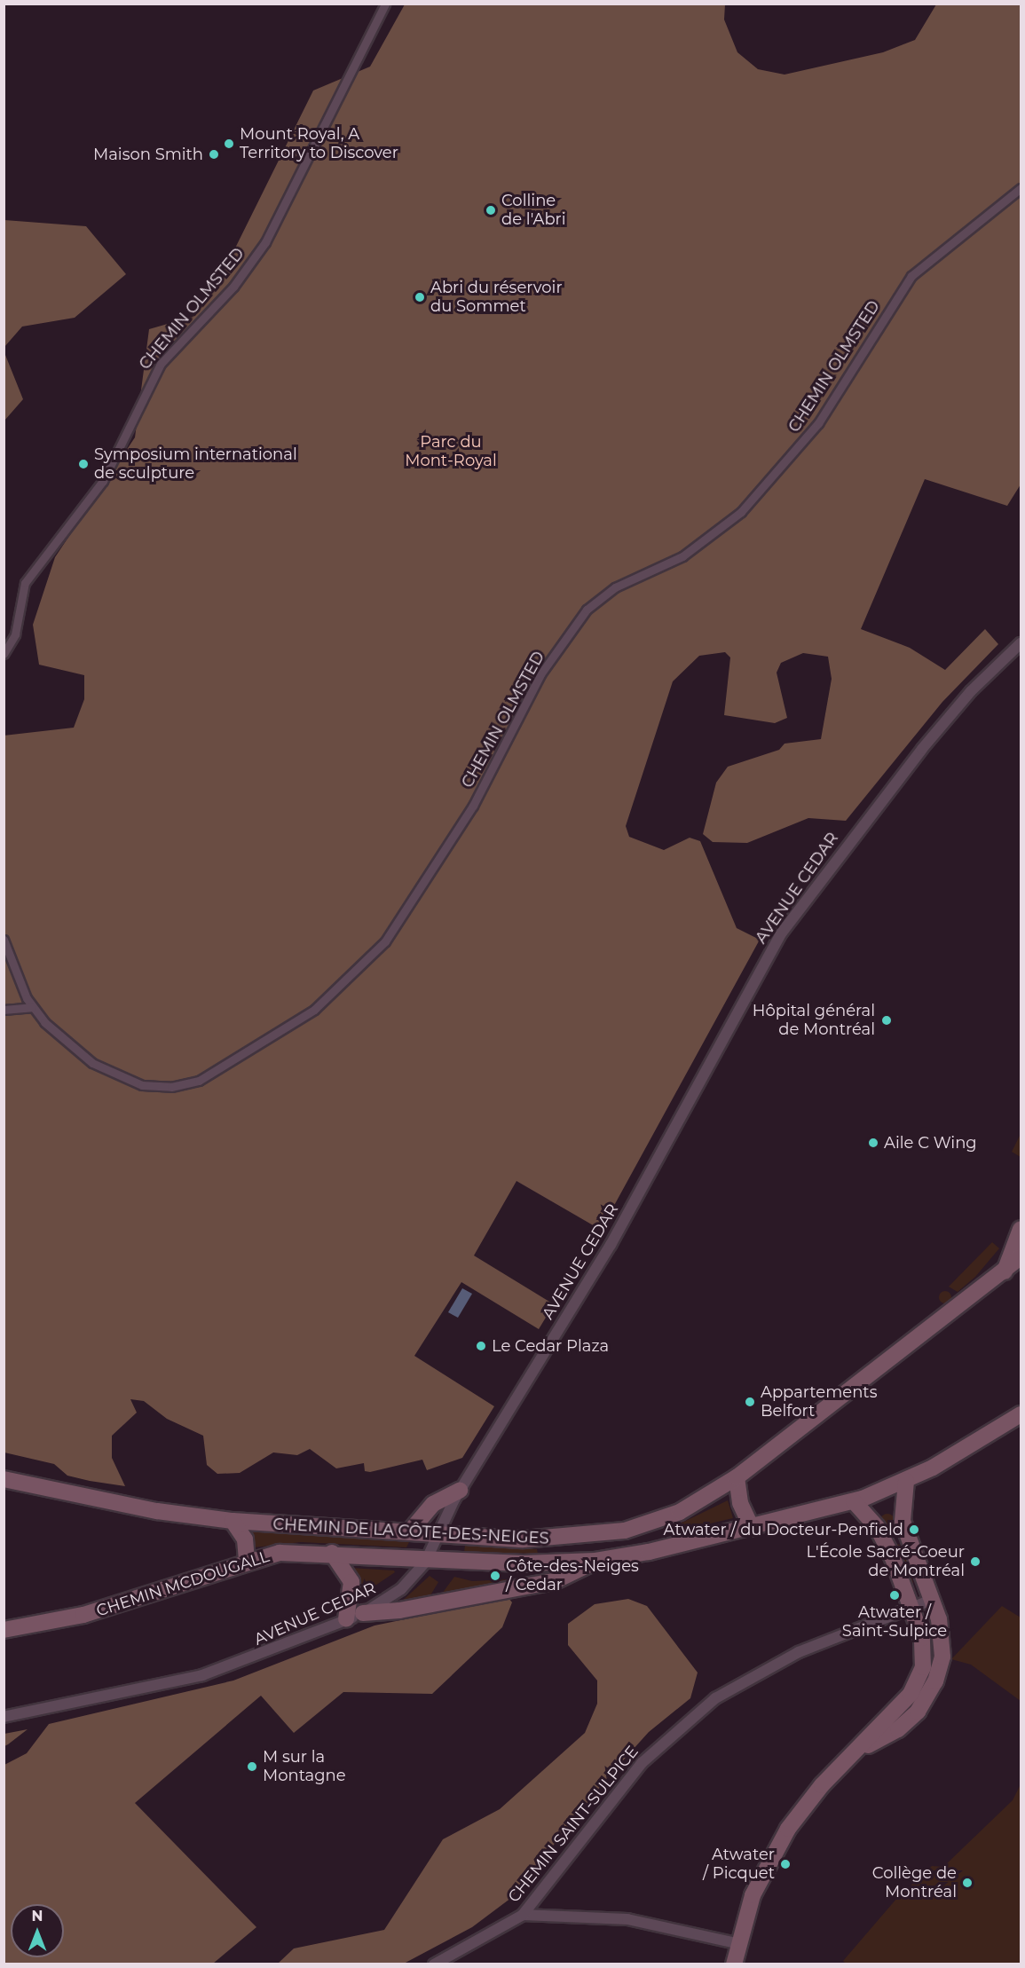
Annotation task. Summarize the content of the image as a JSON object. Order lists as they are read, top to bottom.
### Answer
{
  "streets": {
    "main road": ["CHEMIN DE LA CÔTE-DES-NEIGES", "CHEMIN MCDOUGALL"],
    "street": ["CHEMIN OLMSTED", "AVENUE CEDAR", "CHEMIN SAINT-SULPICE"]
  },
  "crossings": [
    ["AVENUE CEDAR", "CHEMIN DE LA CÔTE-DES-NEIGES"],
    ["AVENUE CEDAR", "CHEMIN MCDOUGALL"]
  ],
  "parks": ["Parc du Mont-Royal"],
  "places": [
    "Mount Royal, A Territory to Discover",
    "Maison Smith",
    "Colline de l'Abri",
    "Abri du réservoir du Sommet",
    "Symposium international de sculpture",
    "Hôpital général de Montréal",
    "Aile C Wing",
    "Le Cedar Plaza",
    "Appartements Belfort",
    "Atwater / du Docteur-Penfield",
    "L'École Sacré-Coeur de Montréal",
    "Côte-des-Neiges / Cedar",
    "Atwater / Saint-Sulpice",
    "M sur la Montagne",
    "Atwater / Picquet",
    "Collège de Montréal"
  ],
  "north": "top"
}
